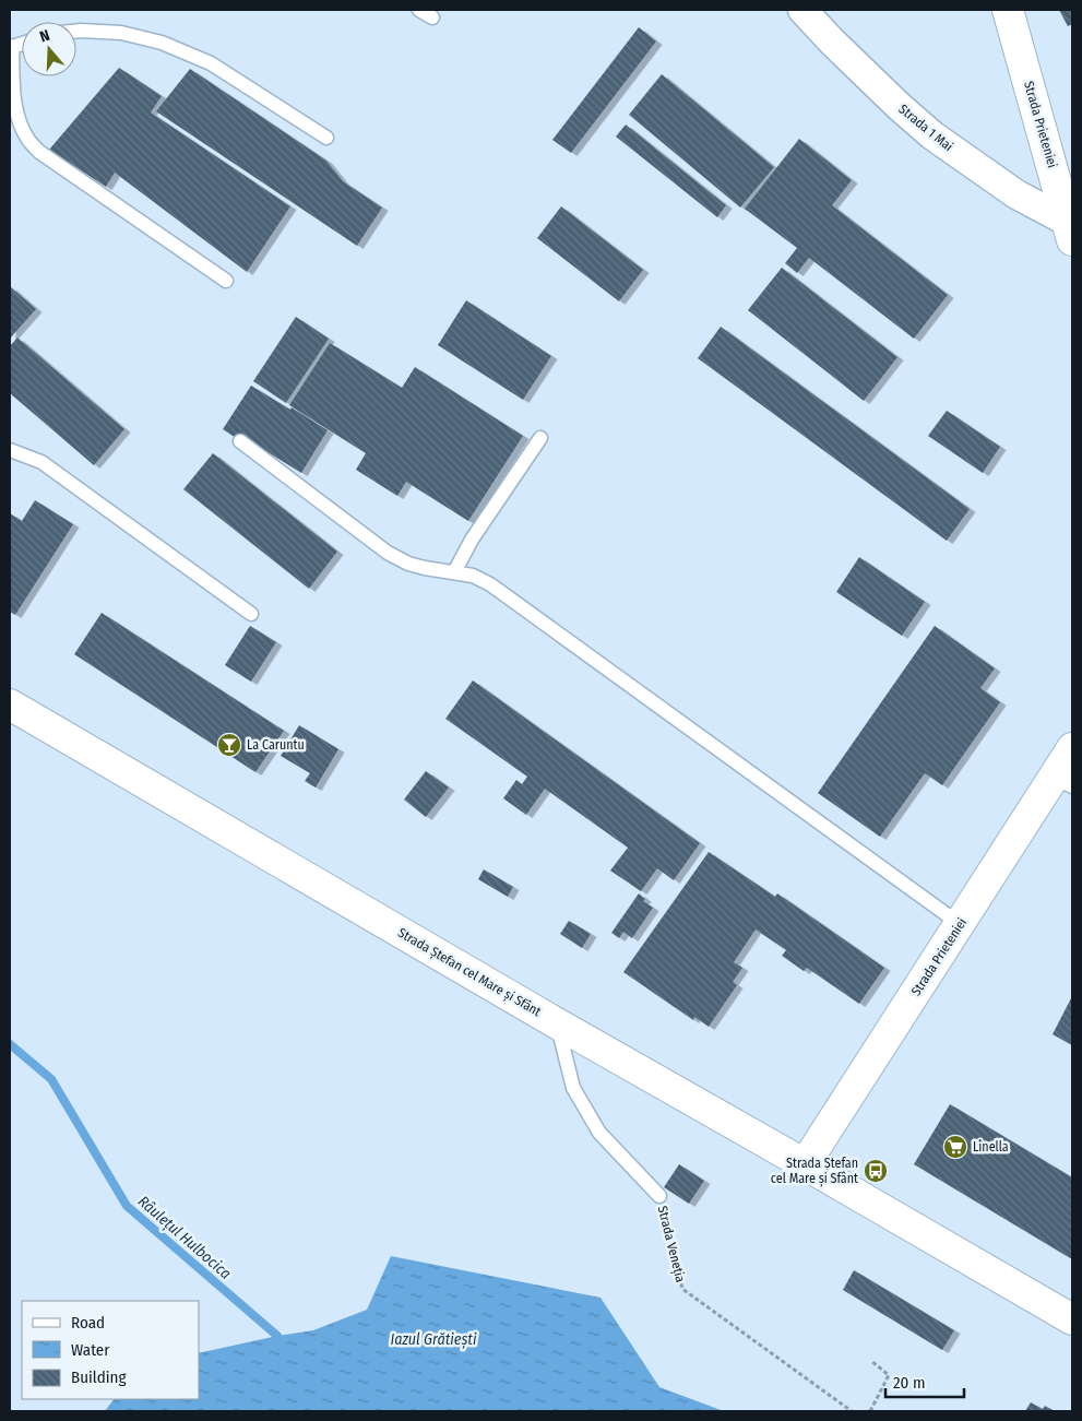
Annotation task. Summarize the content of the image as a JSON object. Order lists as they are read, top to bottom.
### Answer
{
  "streets": {
    "street": ["Strada Prieteniei", "Strada 1 Mai", "Strada Ștefan cel Mare și Sfânt"],
    "lane": ["Strada Veneția"]
  },
  "crossings": [
    ["Strada Prieteniei", "Strada 1 Mai"],
    ["Strada Prieteniei", "Strada Ștefan cel Mare și Sfânt"],
    ["Strada Ștefan cel Mare și Sfânt", "Strada Veneția"]
  ],
  "water": ["Râulețul Hulbocica", "Iazul Grătiești"],
  "places": {
    "bar": ["La Caruntu"],
    "supermarket": ["Linella"],
    "bus stop": ["Strada Ștefan cel Mare și Sfânt"]
  },
  "legend": ["Road", "Water", "Building"],
  "scale_bar": "20 m",
  "north": "top"
}
